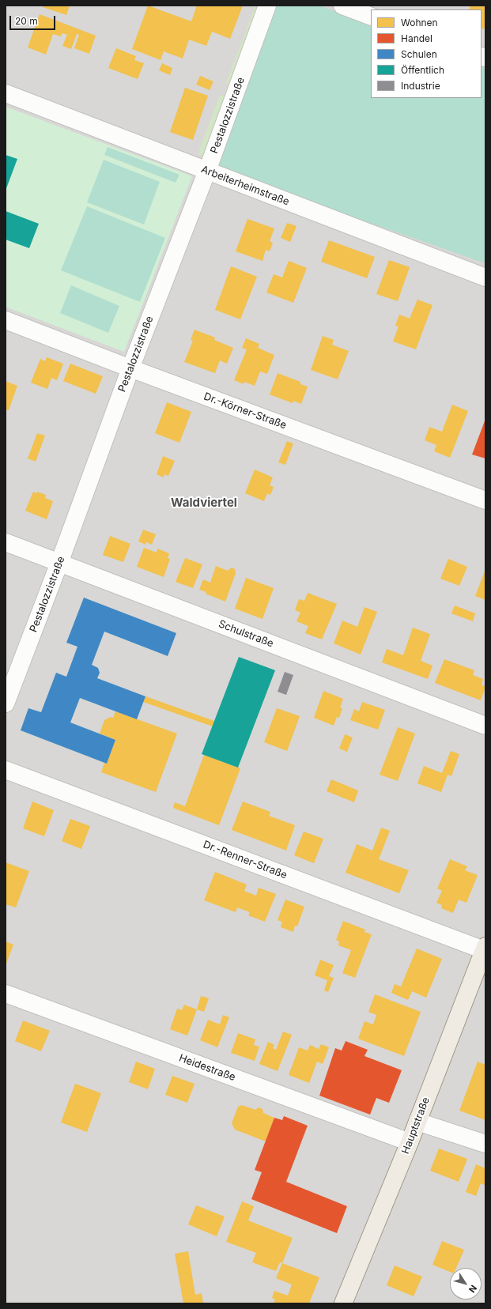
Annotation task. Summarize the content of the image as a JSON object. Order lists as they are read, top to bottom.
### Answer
{
  "streets": {
    "main road": ["Hauptstraße"],
    "street": [
      "Pestalozzistraße",
      "Arbeiterheimstraße",
      "Dr.-Körner-Straße",
      "Schulstraße",
      "Dr.-Renner-Straße",
      "Heidestraße"
    ]
  },
  "crossings": [
    ["Pestalozzistraße", "Arbeiterheimstraße"],
    ["Pestalozzistraße", "Dr.-Körner-Straße"],
    ["Pestalozzistraße", "Schulstraße"],
    ["Dr.-Renner-Straße", "Hauptstraße"],
    ["Heidestraße", "Hauptstraße"]
  ],
  "districts": ["Waldviertel"],
  "legend": [
    "Wohnen",
    "Handel",
    "Schulen",
    "Öffentlich",
    "Industrie"
  ],
  "scale_bar": "20 m",
  "north": "bottom right"
}
